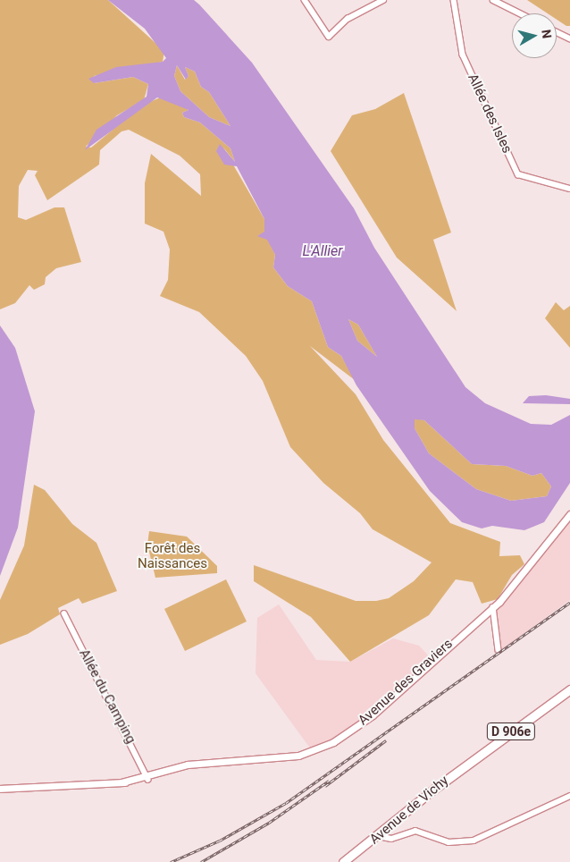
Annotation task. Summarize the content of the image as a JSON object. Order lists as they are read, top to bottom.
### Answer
{
  "streets": {
    "main road": ["D 906e", "Avenue de Vichy"],
    "street": ["Allée des Isles", "Avenue des Graviers", "Allée du Camping"]
  },
  "crossings": [
    ["Avenue des Graviers", "Allée du Camping"]
  ],
  "water": ["L'Allier"],
  "parks": ["Forêt des Naissances"],
  "north": "right"
}
